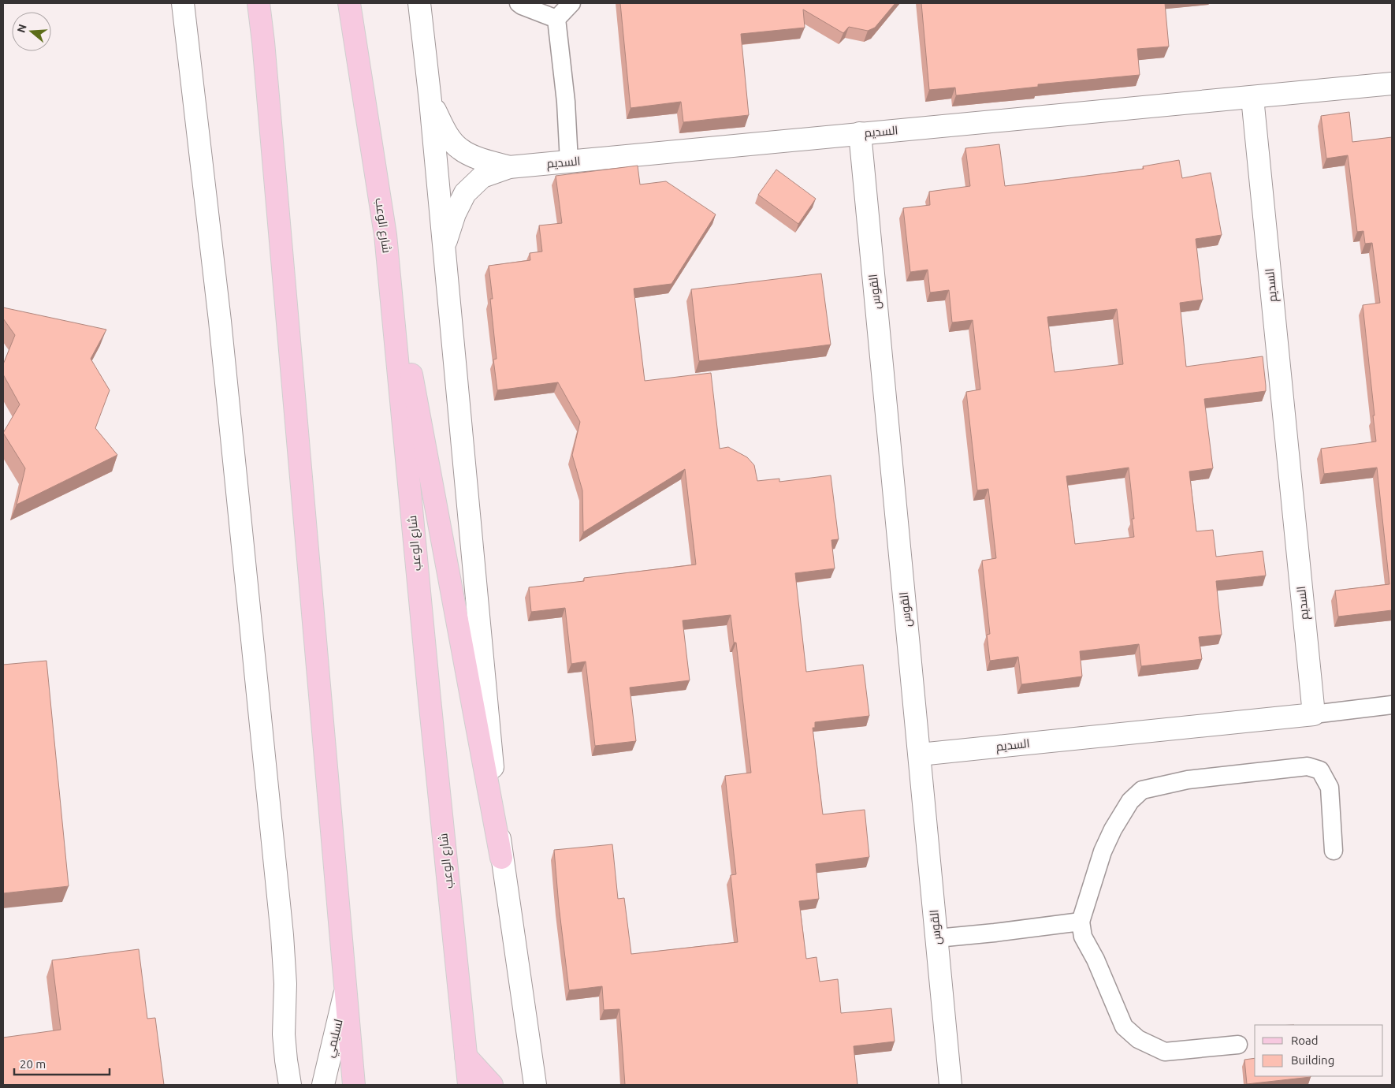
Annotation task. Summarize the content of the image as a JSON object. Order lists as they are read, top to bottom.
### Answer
{
  "streets": {
    "main road": ["شارع الوعب"],
    "street": ["السديم", "القوس", "لسليمي"]
  },
  "crossings": [
    ["السديم", "القوس"]
  ],
  "legend": ["Road", "Building"],
  "scale_bar": "20 m",
  "north": "left"
}
